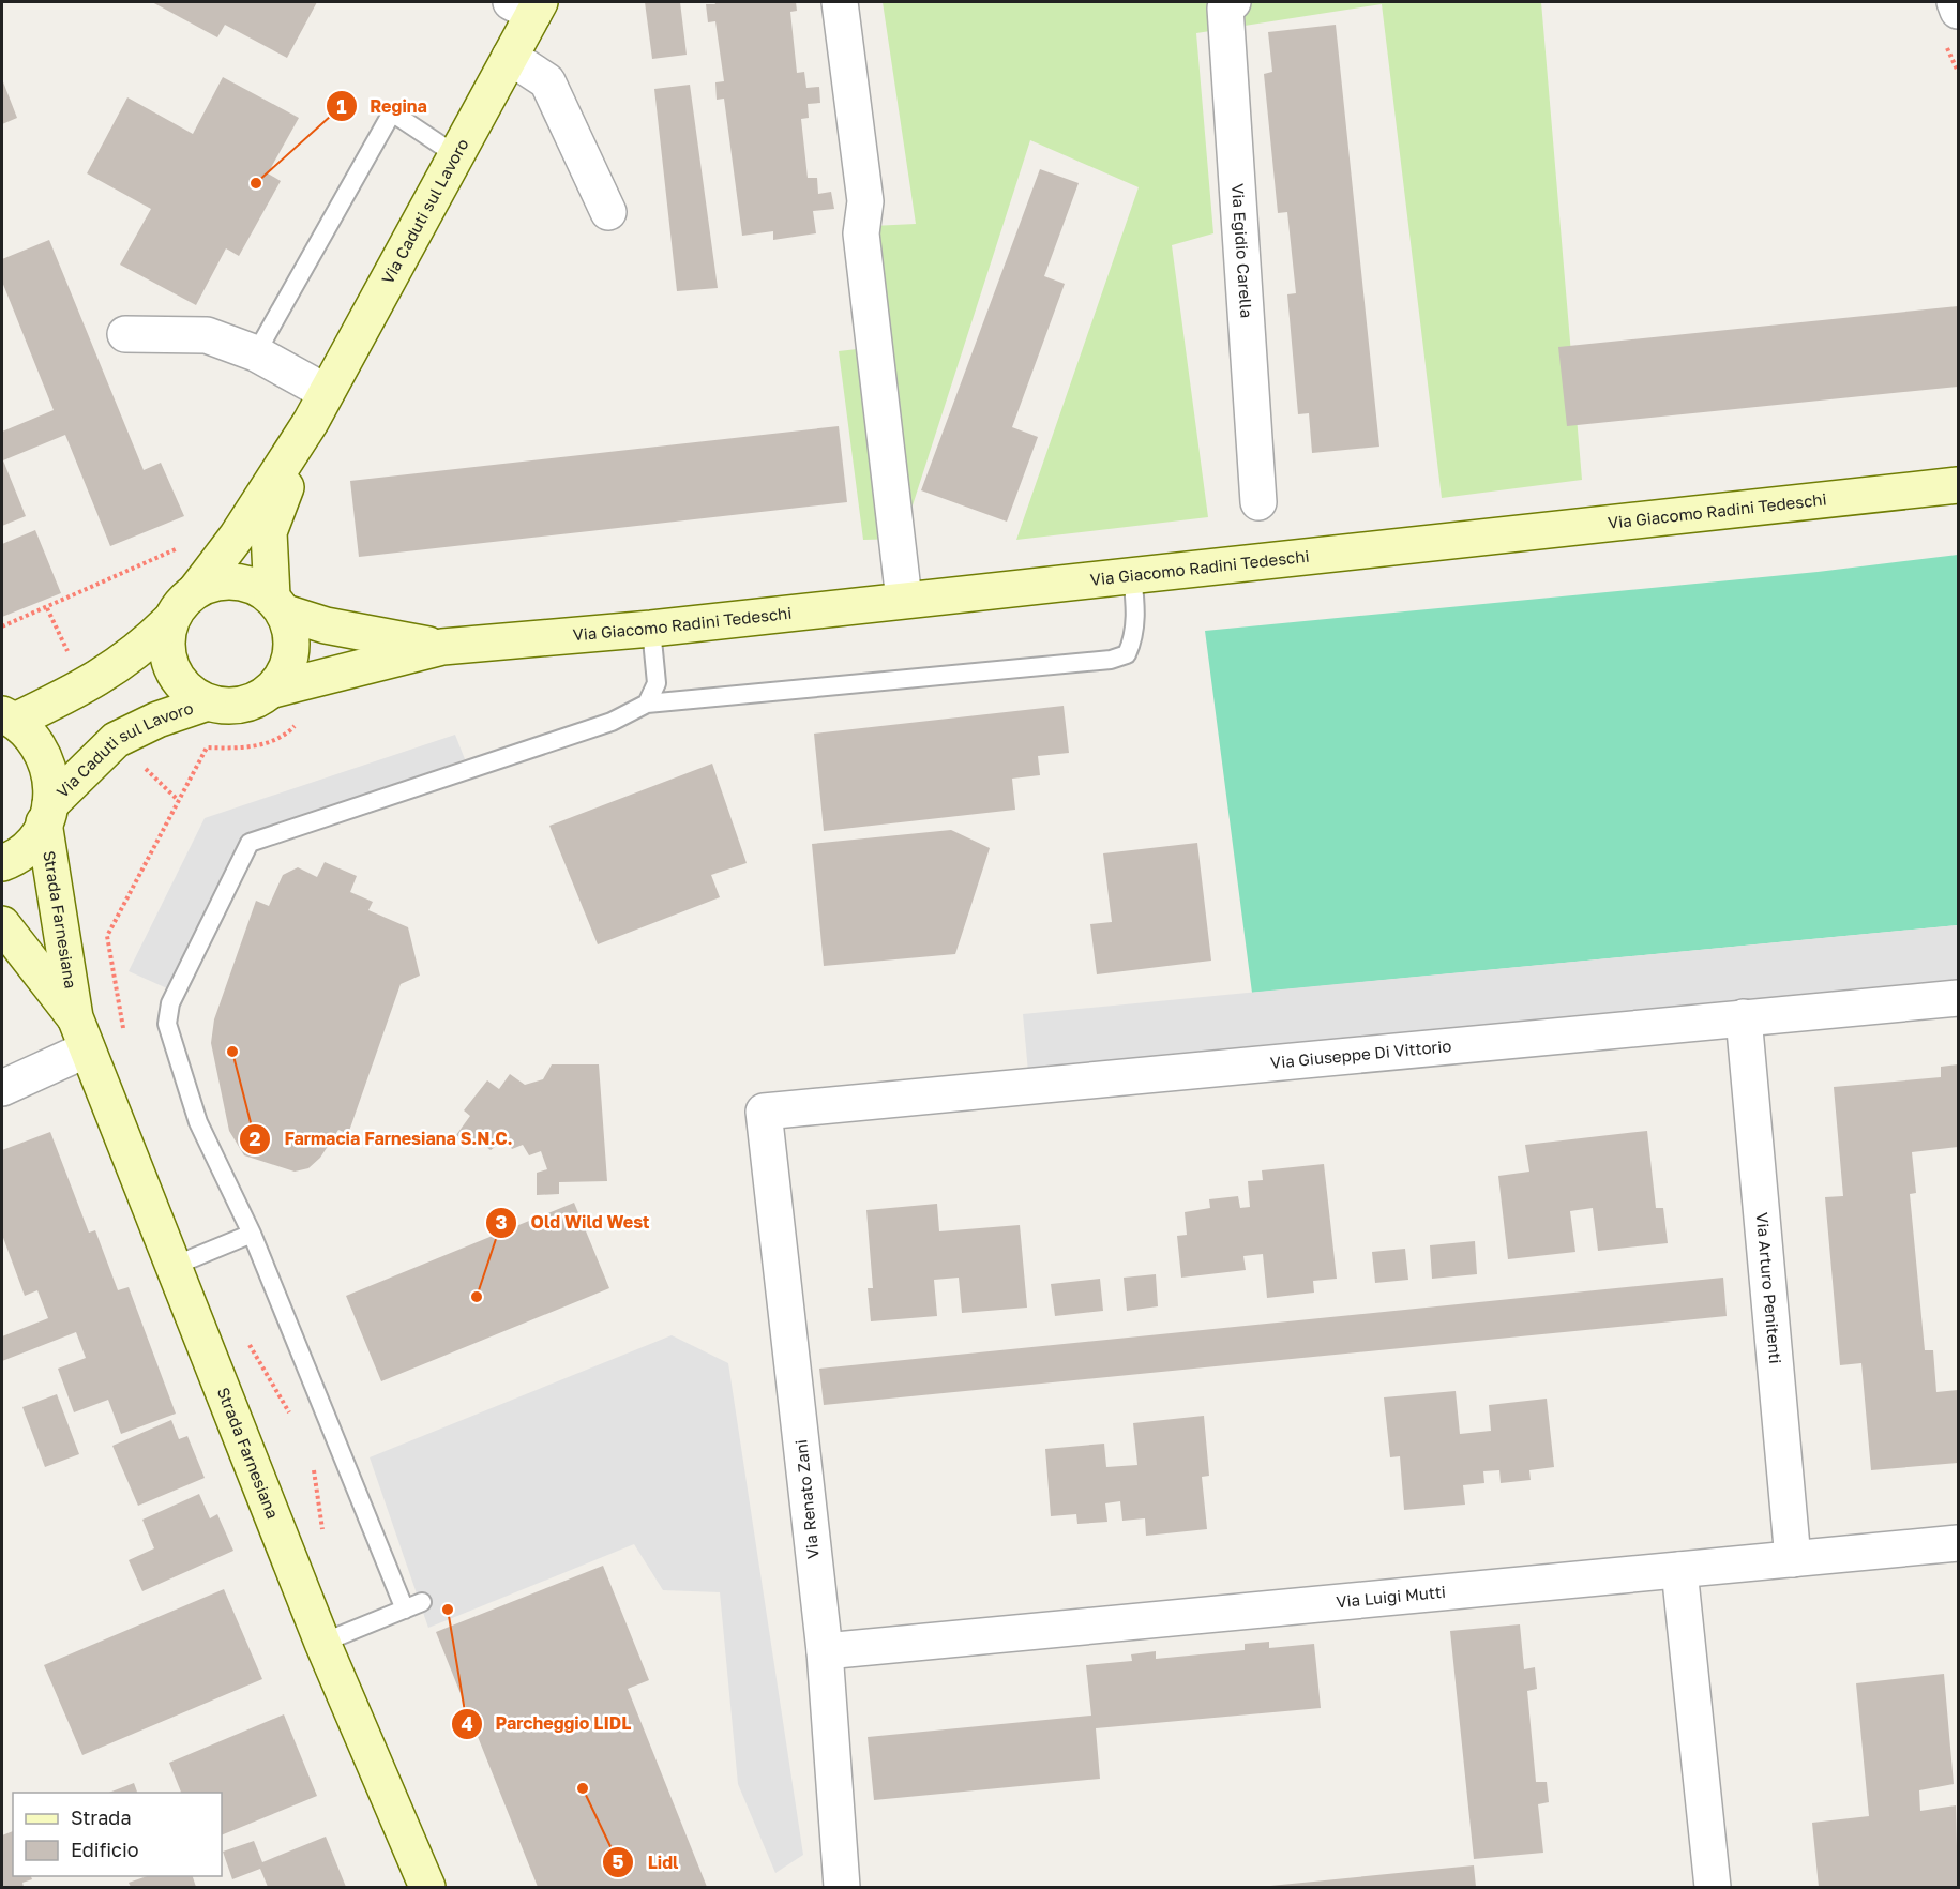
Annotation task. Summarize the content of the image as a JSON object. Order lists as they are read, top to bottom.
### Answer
{
  "streets": {
    "main road": ["Via Caduti sul Lavoro", "Via Giacomo Radini Tedeschi", "Strada Farnesiana"],
    "street": [
      "Via Egidio Carella",
      "Via Giuseppe Di Vittorio",
      "Via Arturo Penitenti",
      "Via Renato Zani",
      "Via Luigi Mutti"
    ]
  },
  "crossings": [
    ["Via Caduti sul Lavoro", "Via Giacomo Radini Tedeschi"],
    ["Via Caduti sul Lavoro", "Strada Farnesiana"],
    ["Via Giuseppe Di Vittorio", "Via Arturo Penitenti"],
    ["Via Giuseppe Di Vittorio", "Via Renato Zani"],
    ["Via Arturo Penitenti", "Via Luigi Mutti"],
    ["Via Renato Zani", "Via Luigi Mutti"]
  ],
  "places": [
    "Regina",
    "Farmacia Farnesiana S.N.C.",
    "Old Wild West",
    "Parcheggio LIDL",
    "Lidl"
  ],
  "legend": ["Strada", "Edificio"]
}
